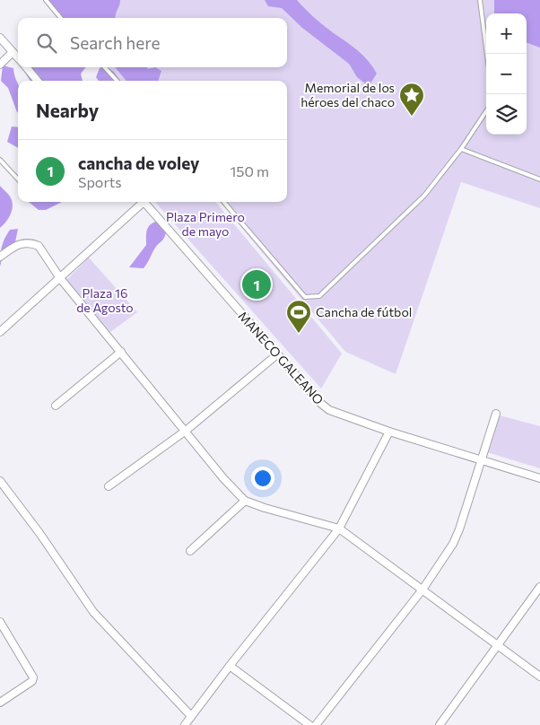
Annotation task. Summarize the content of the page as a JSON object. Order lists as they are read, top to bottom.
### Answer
{
  "streets": {
    "street": ["MANECO GALEANO"]
  },
  "parks": ["Plaza Primero de mayo", "Plaza 16 de Agosto"],
  "places": {
    "place": ["Memorial de los héroes del chaco"],
    "sports": ["Cancha de fútbol"]
  },
  "page": {
    "map_buttons": ["+", "−"],
    "search": "Search here",
    "heading": "Nearby",
    "list": [
      {
        "mark": "1",
        "name": "cancha de voley",
        "note": "Sports",
        "value": "150 m"
      }
    ],
    "pins": "1"
  }
}
